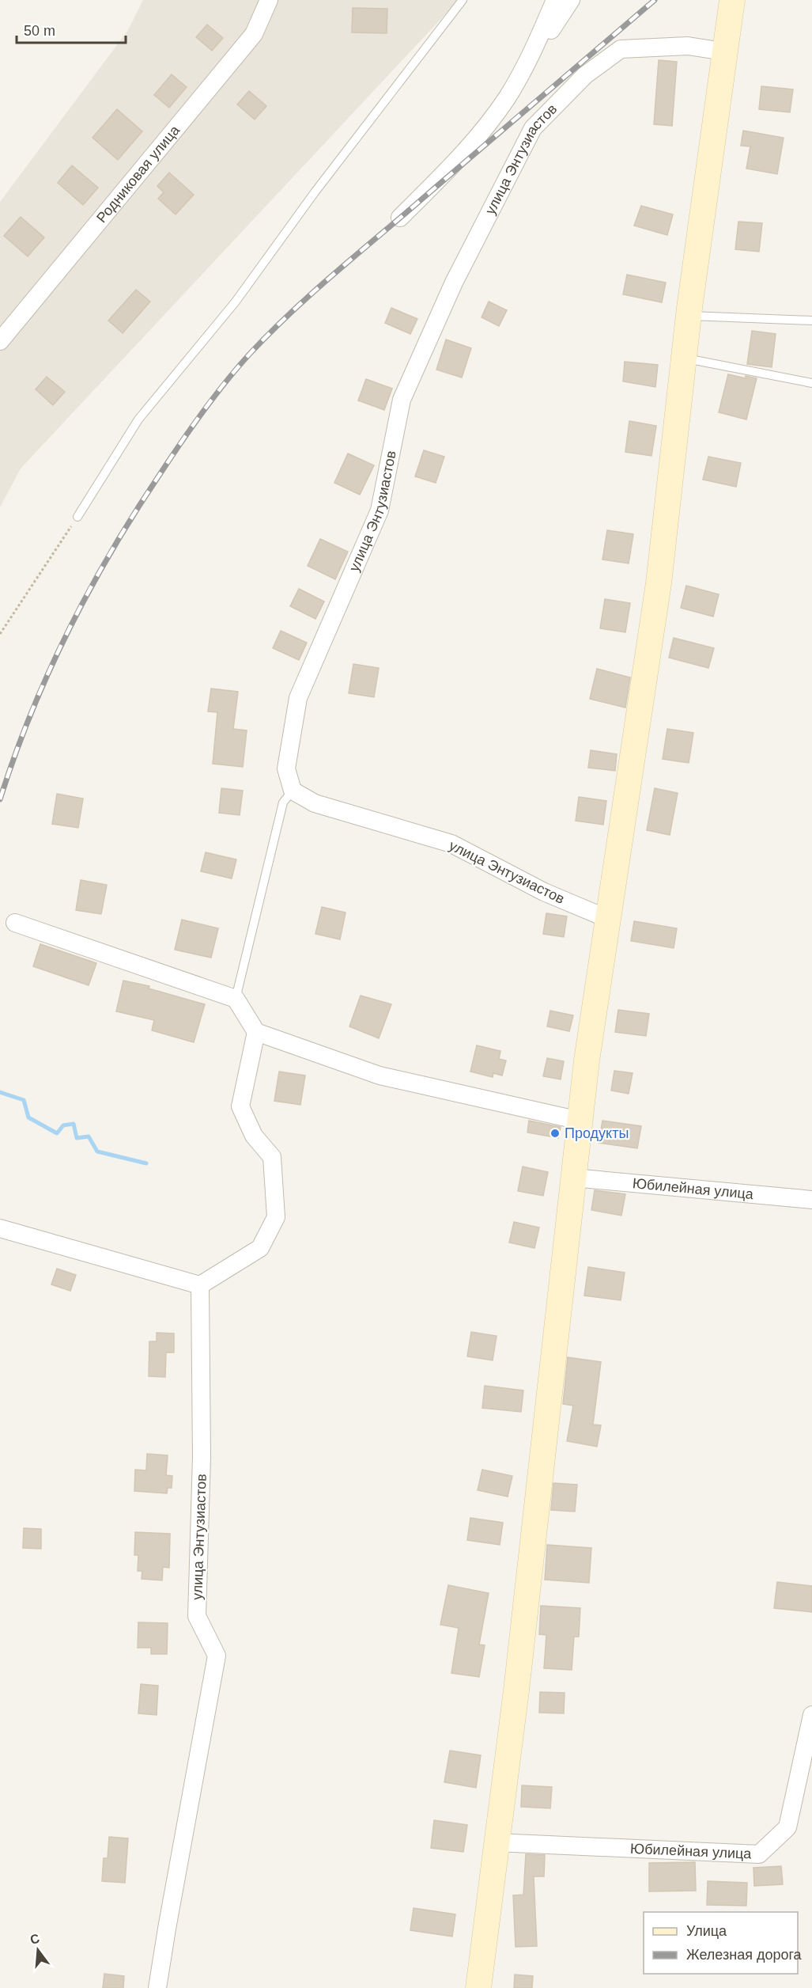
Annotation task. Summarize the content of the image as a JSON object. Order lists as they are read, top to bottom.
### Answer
{
  "streets": {
    "street": ["улица Энтузиастов", "Родниковая улица", "Юбилейная улица"]
  },
  "places": ["Продукты"],
  "legend": ["Улица", "Железная дорога"],
  "scale_bar": "50 m",
  "north": "top"
}
